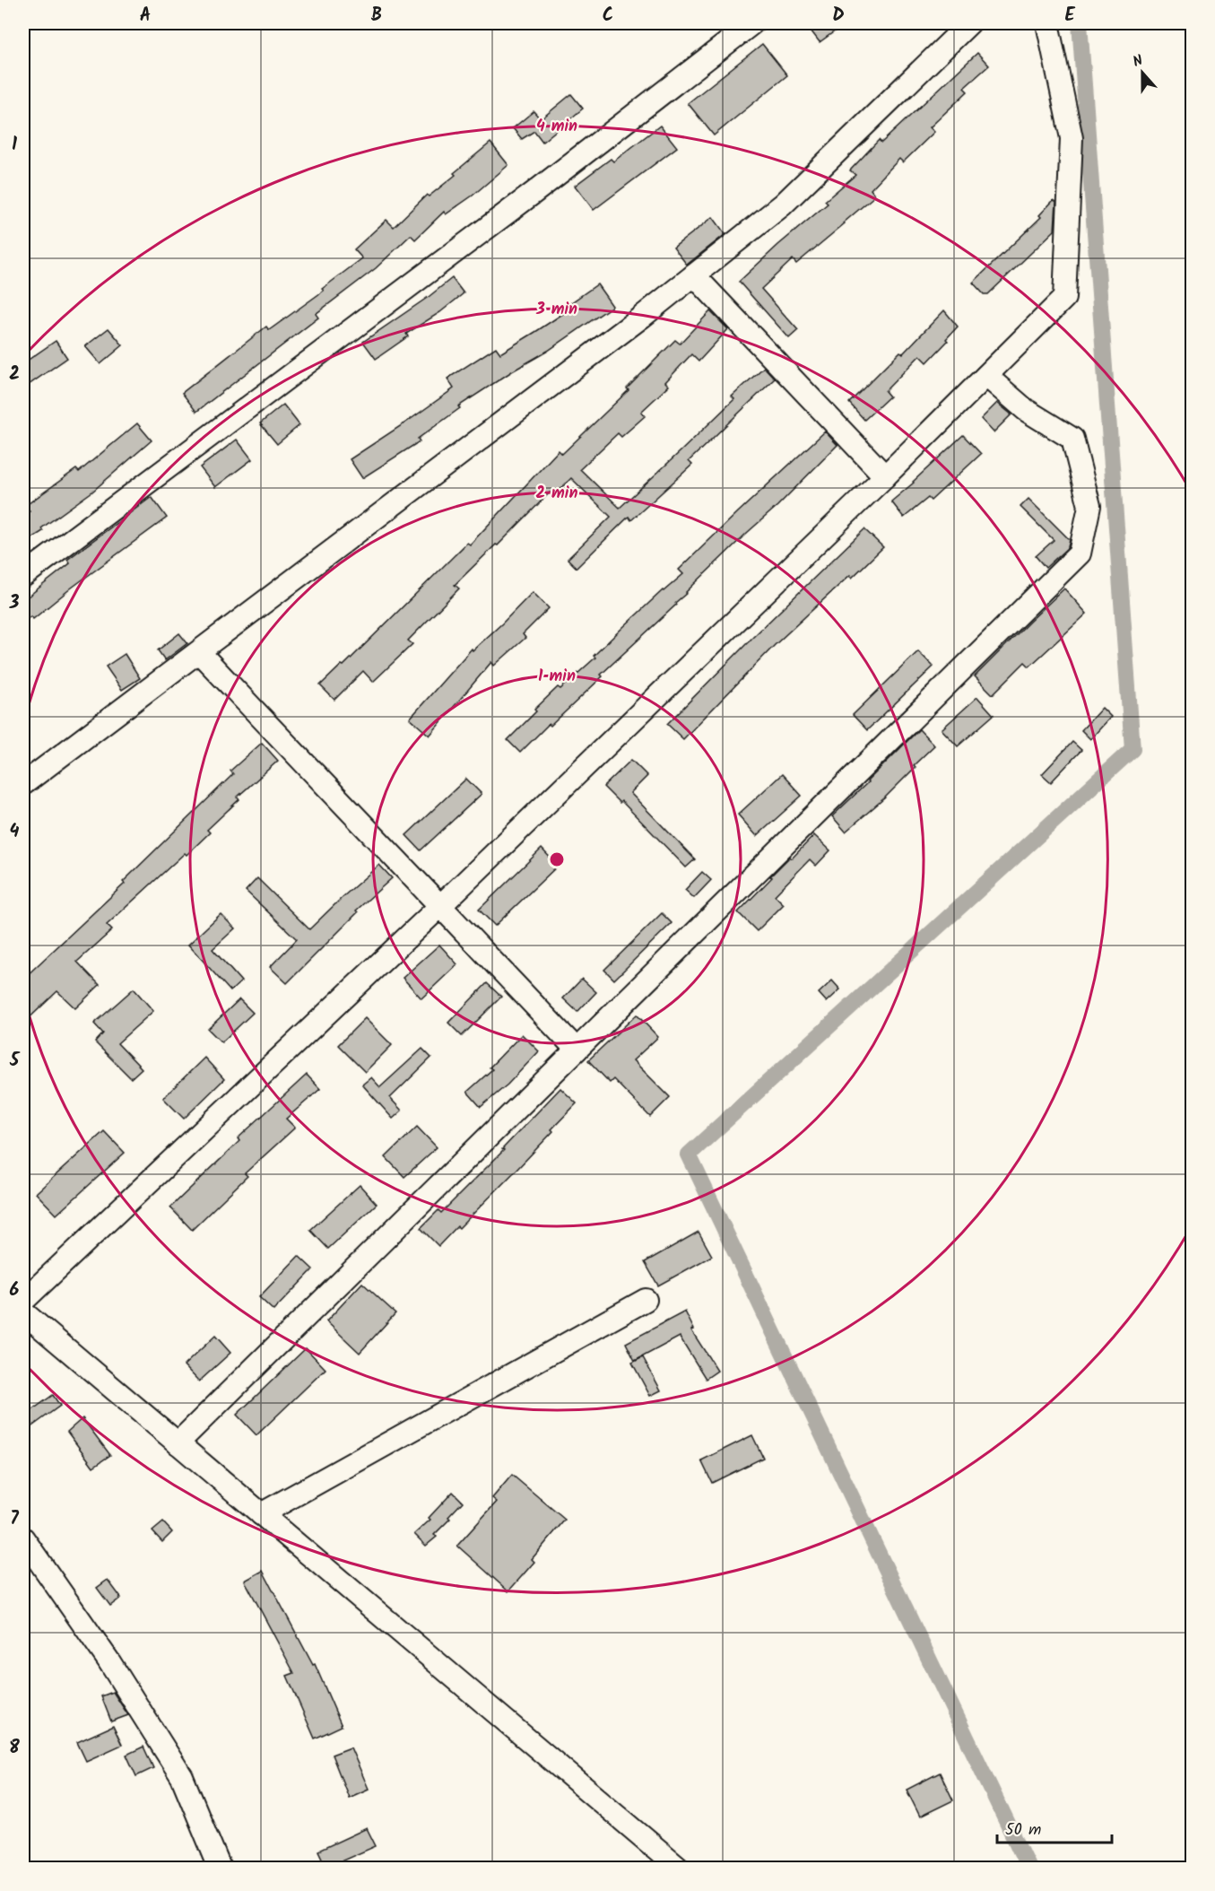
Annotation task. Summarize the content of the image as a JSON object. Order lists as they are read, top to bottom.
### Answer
{
  "scale_bar": "50 m",
  "north": "top",
  "grid": {
    "columns": [
      "A",
      "B",
      "C",
      "D",
      "E"
    ],
    "rows": [
      "1",
      "2",
      "3",
      "4",
      "5",
      "6",
      "7",
      "8"
    ]
  },
  "rings": [
    "4 min",
    "3 min",
    "2 min",
    "1 min"
  ]
}
